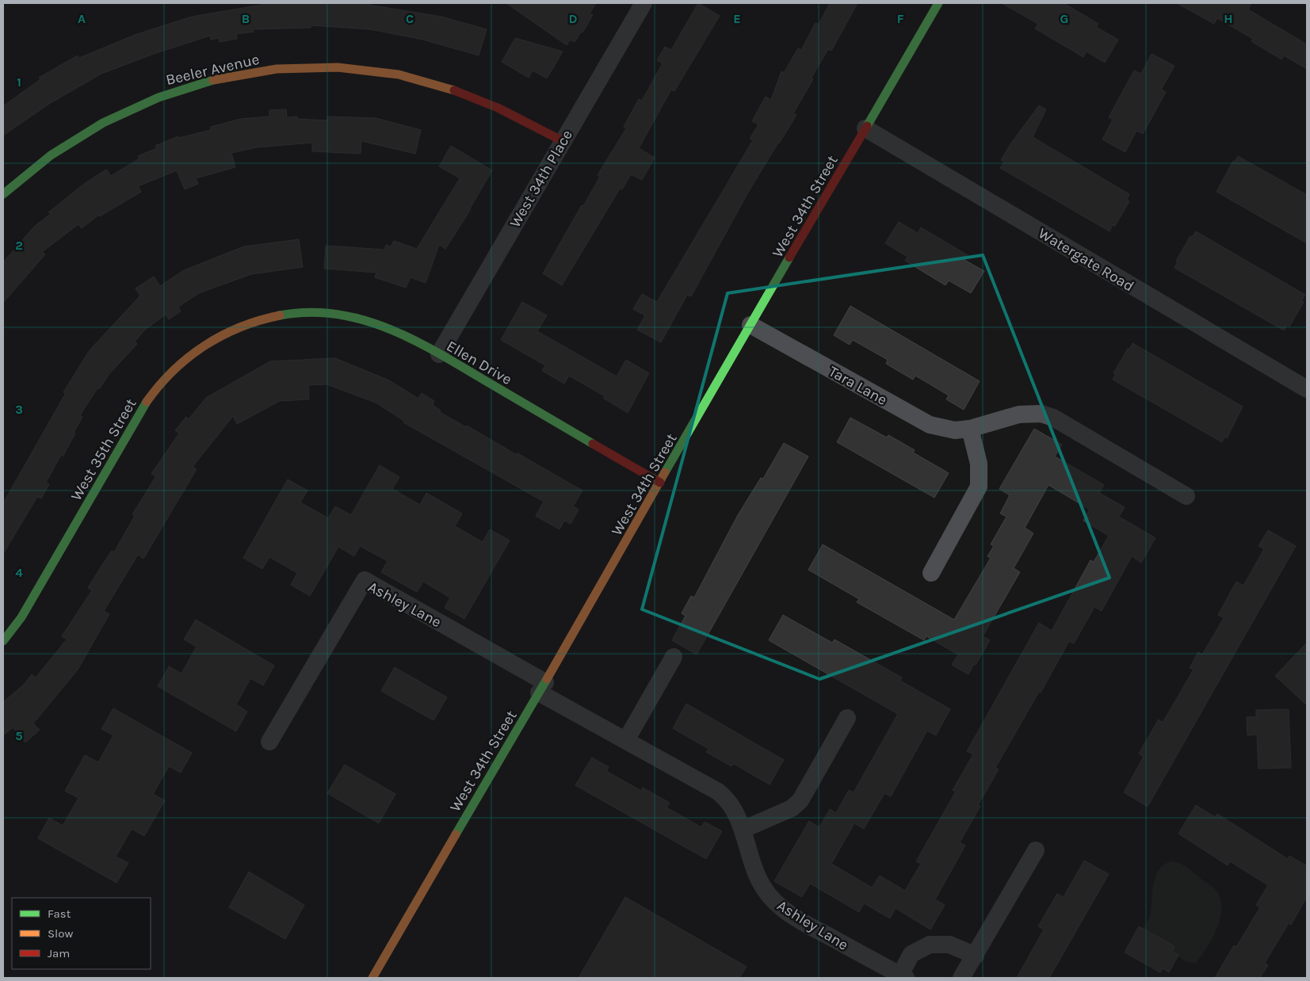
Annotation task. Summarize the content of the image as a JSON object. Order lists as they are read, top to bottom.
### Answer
{
  "streets": {
    "street": [
      "Beeler Avenue",
      "West 34th Place",
      "West 34th Street",
      "Watergate Road",
      "Ellen Drive",
      "Tara Lane",
      "West 35th Street",
      "Ashley Lane"
    ]
  },
  "crossings": [
    ["Beeler Avenue", "West 34th Place"],
    ["West 34th Place", "Ellen Drive"],
    ["West 34th Street", "Watergate Road"],
    ["West 34th Street", "Ellen Drive"],
    ["West 34th Street", "Tara Lane"],
    ["West 34th Street", "Ashley Lane"],
    ["Ellen Drive", "West 35th Street"]
  ],
  "legend": ["Fast", "Slow", "Jam"],
  "grid": {
    "columns": [
      "A",
      "B",
      "C",
      "D",
      "E",
      "F",
      "G",
      "H"
    ],
    "rows": [
      "1",
      "2",
      "3",
      "4",
      "5"
    ]
  }
}
